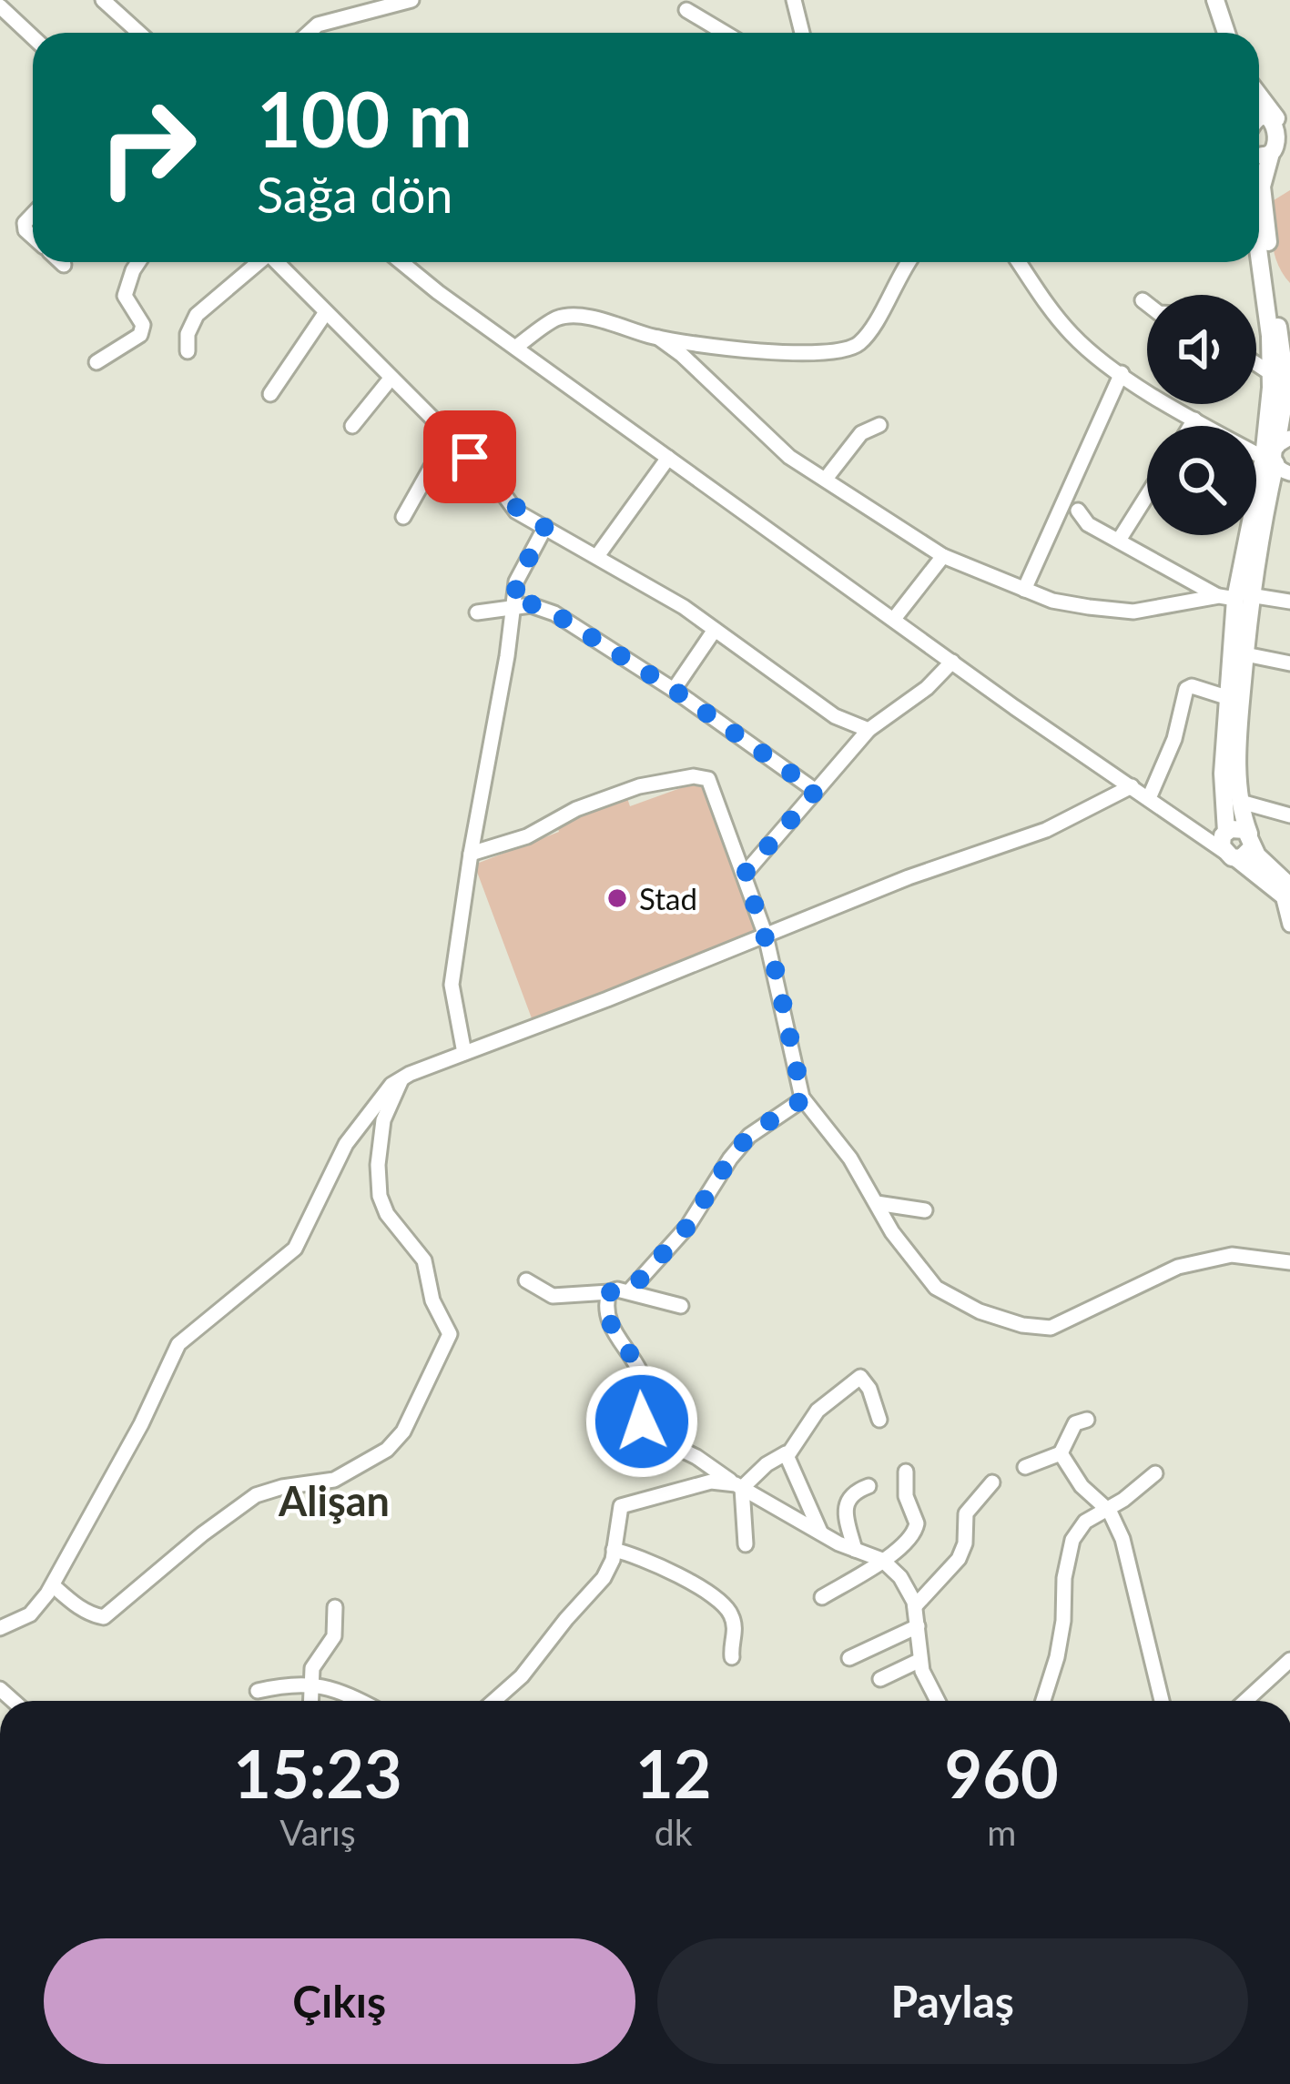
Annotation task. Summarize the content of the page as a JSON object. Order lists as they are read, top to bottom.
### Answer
{
  "districts": ["Alişan"],
  "places": ["Stad"],
  "page": {
    "turn": ["100 m", "Sağa dön"],
    "eta": [
      "15:23",
      "Varış",
      "12",
      "dk",
      "960",
      "m"
    ],
    "buttons": ["Çıkış", "Paylaş"]
  }
}
